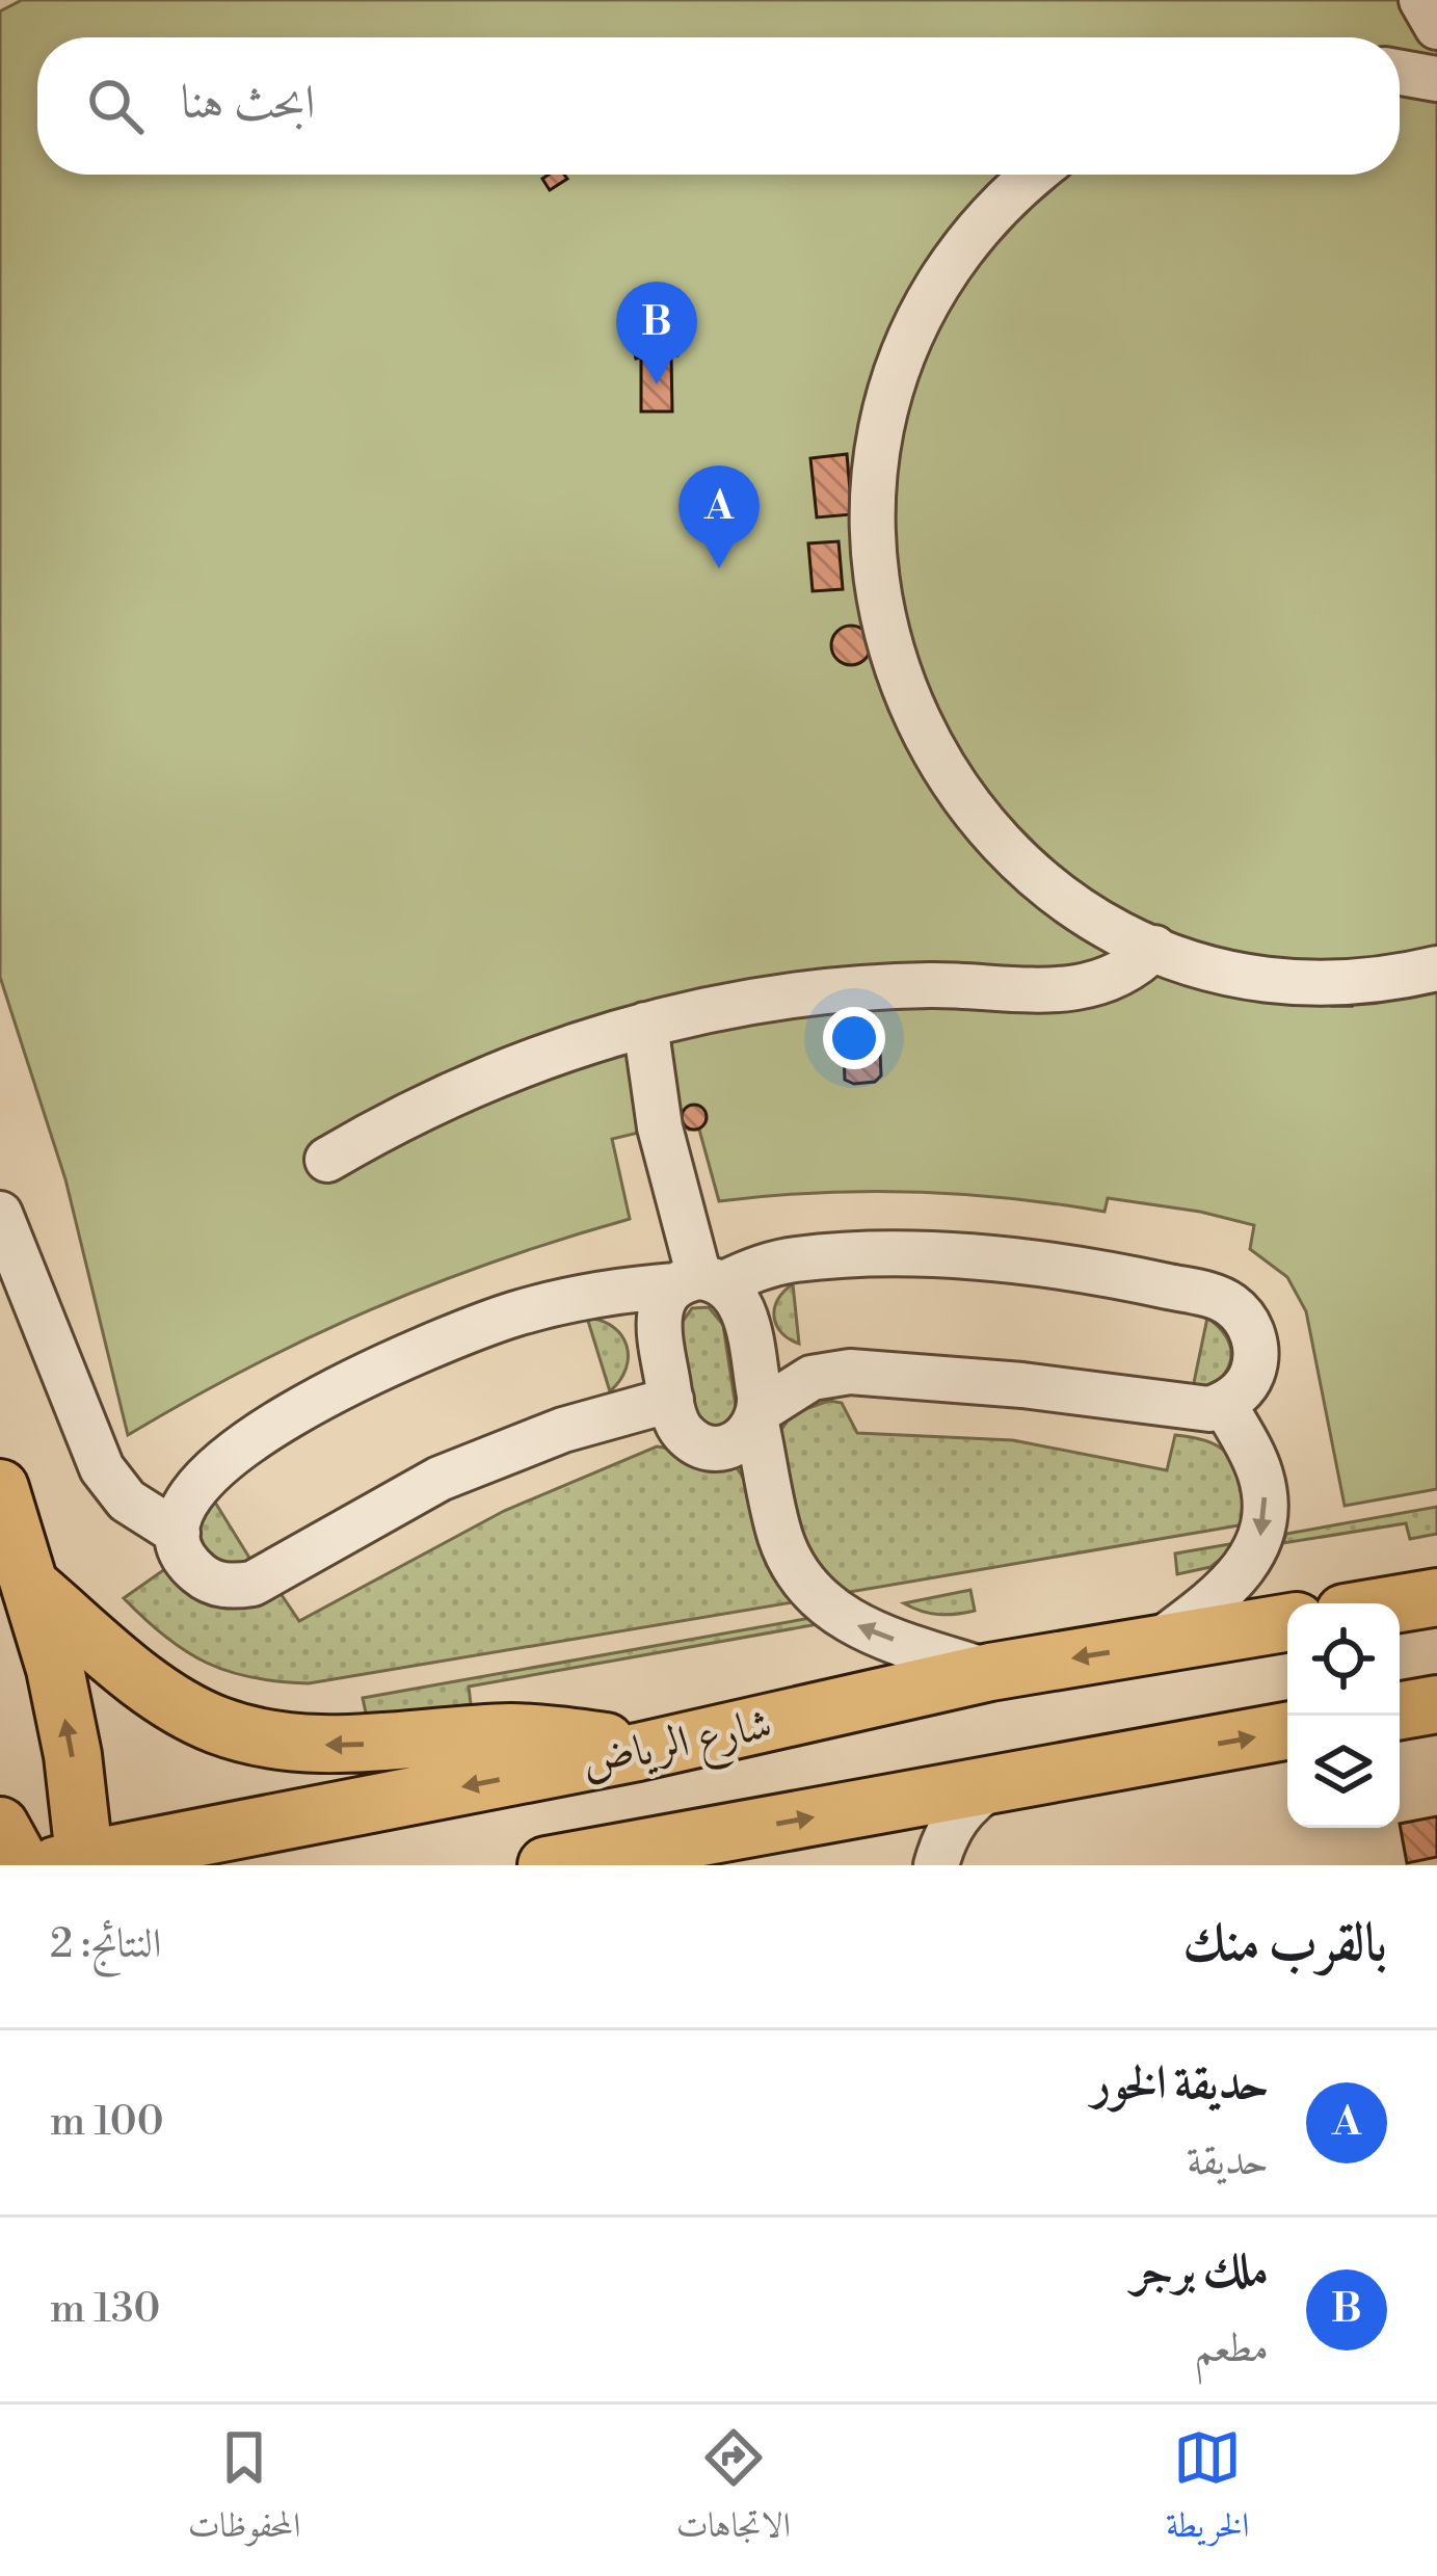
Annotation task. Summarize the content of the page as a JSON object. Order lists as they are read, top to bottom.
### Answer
{
  "streets": {
    "main road": ["شارع الرياض"]
  },
  "page": {
    "search": "ابحث هنا",
    "pins": ["B", "A"],
    "heading": ["بالقرب منك", "النتائج: 2"],
    "list": [
      {
        "mark": "A",
        "name": "حديقة الخور",
        "note": "حديقة",
        "value": "100 m"
      },
      {
        "mark": "B",
        "name": "ملك برجر",
        "note": "مطعم",
        "value": "130 m"
      }
    ],
    "nav": ["الخريطة", "الاتجاهات", "المحفوظات"]
  }
}
